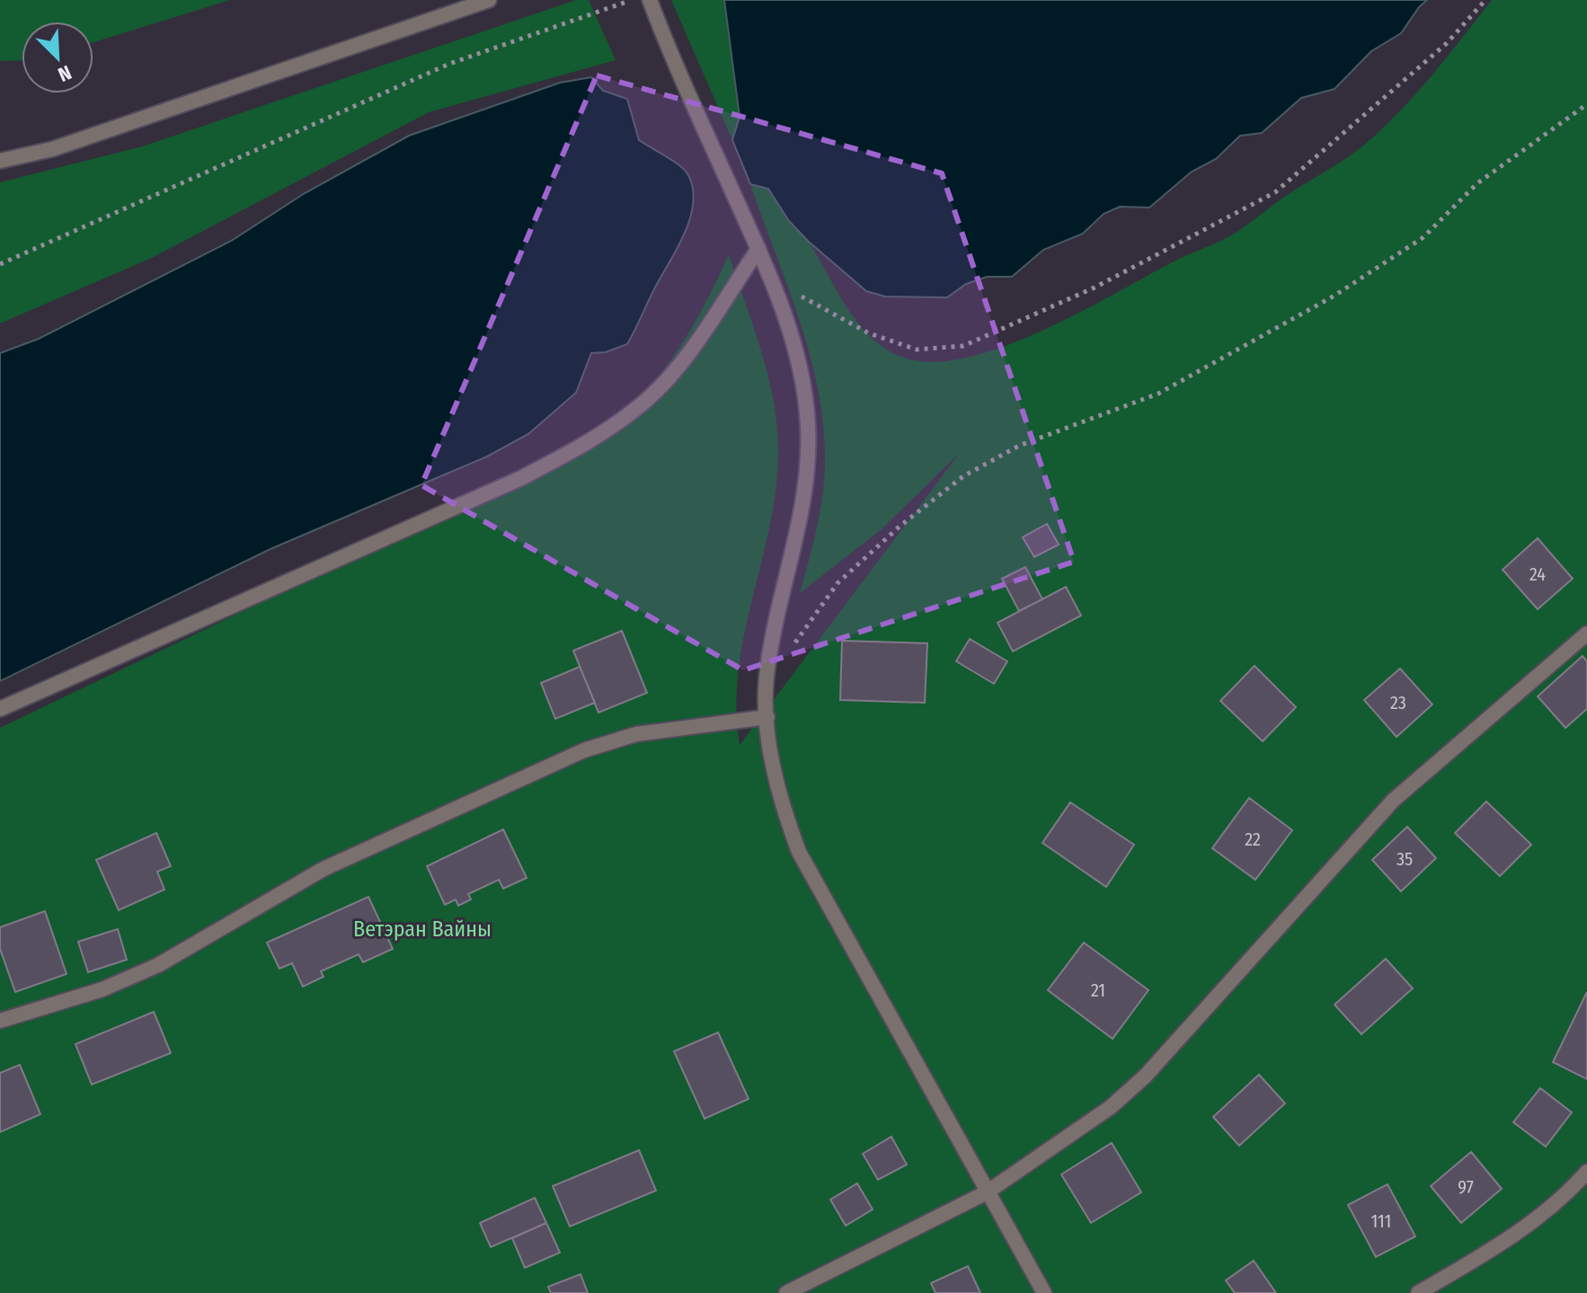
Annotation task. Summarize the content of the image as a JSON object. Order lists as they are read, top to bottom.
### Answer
{
  "parks": ["Ветэран Вайны"],
  "house_numbers": [
    "24",
    "23",
    "22",
    "35",
    "21",
    "97",
    "111"
  ],
  "north": "bottom right"
}
